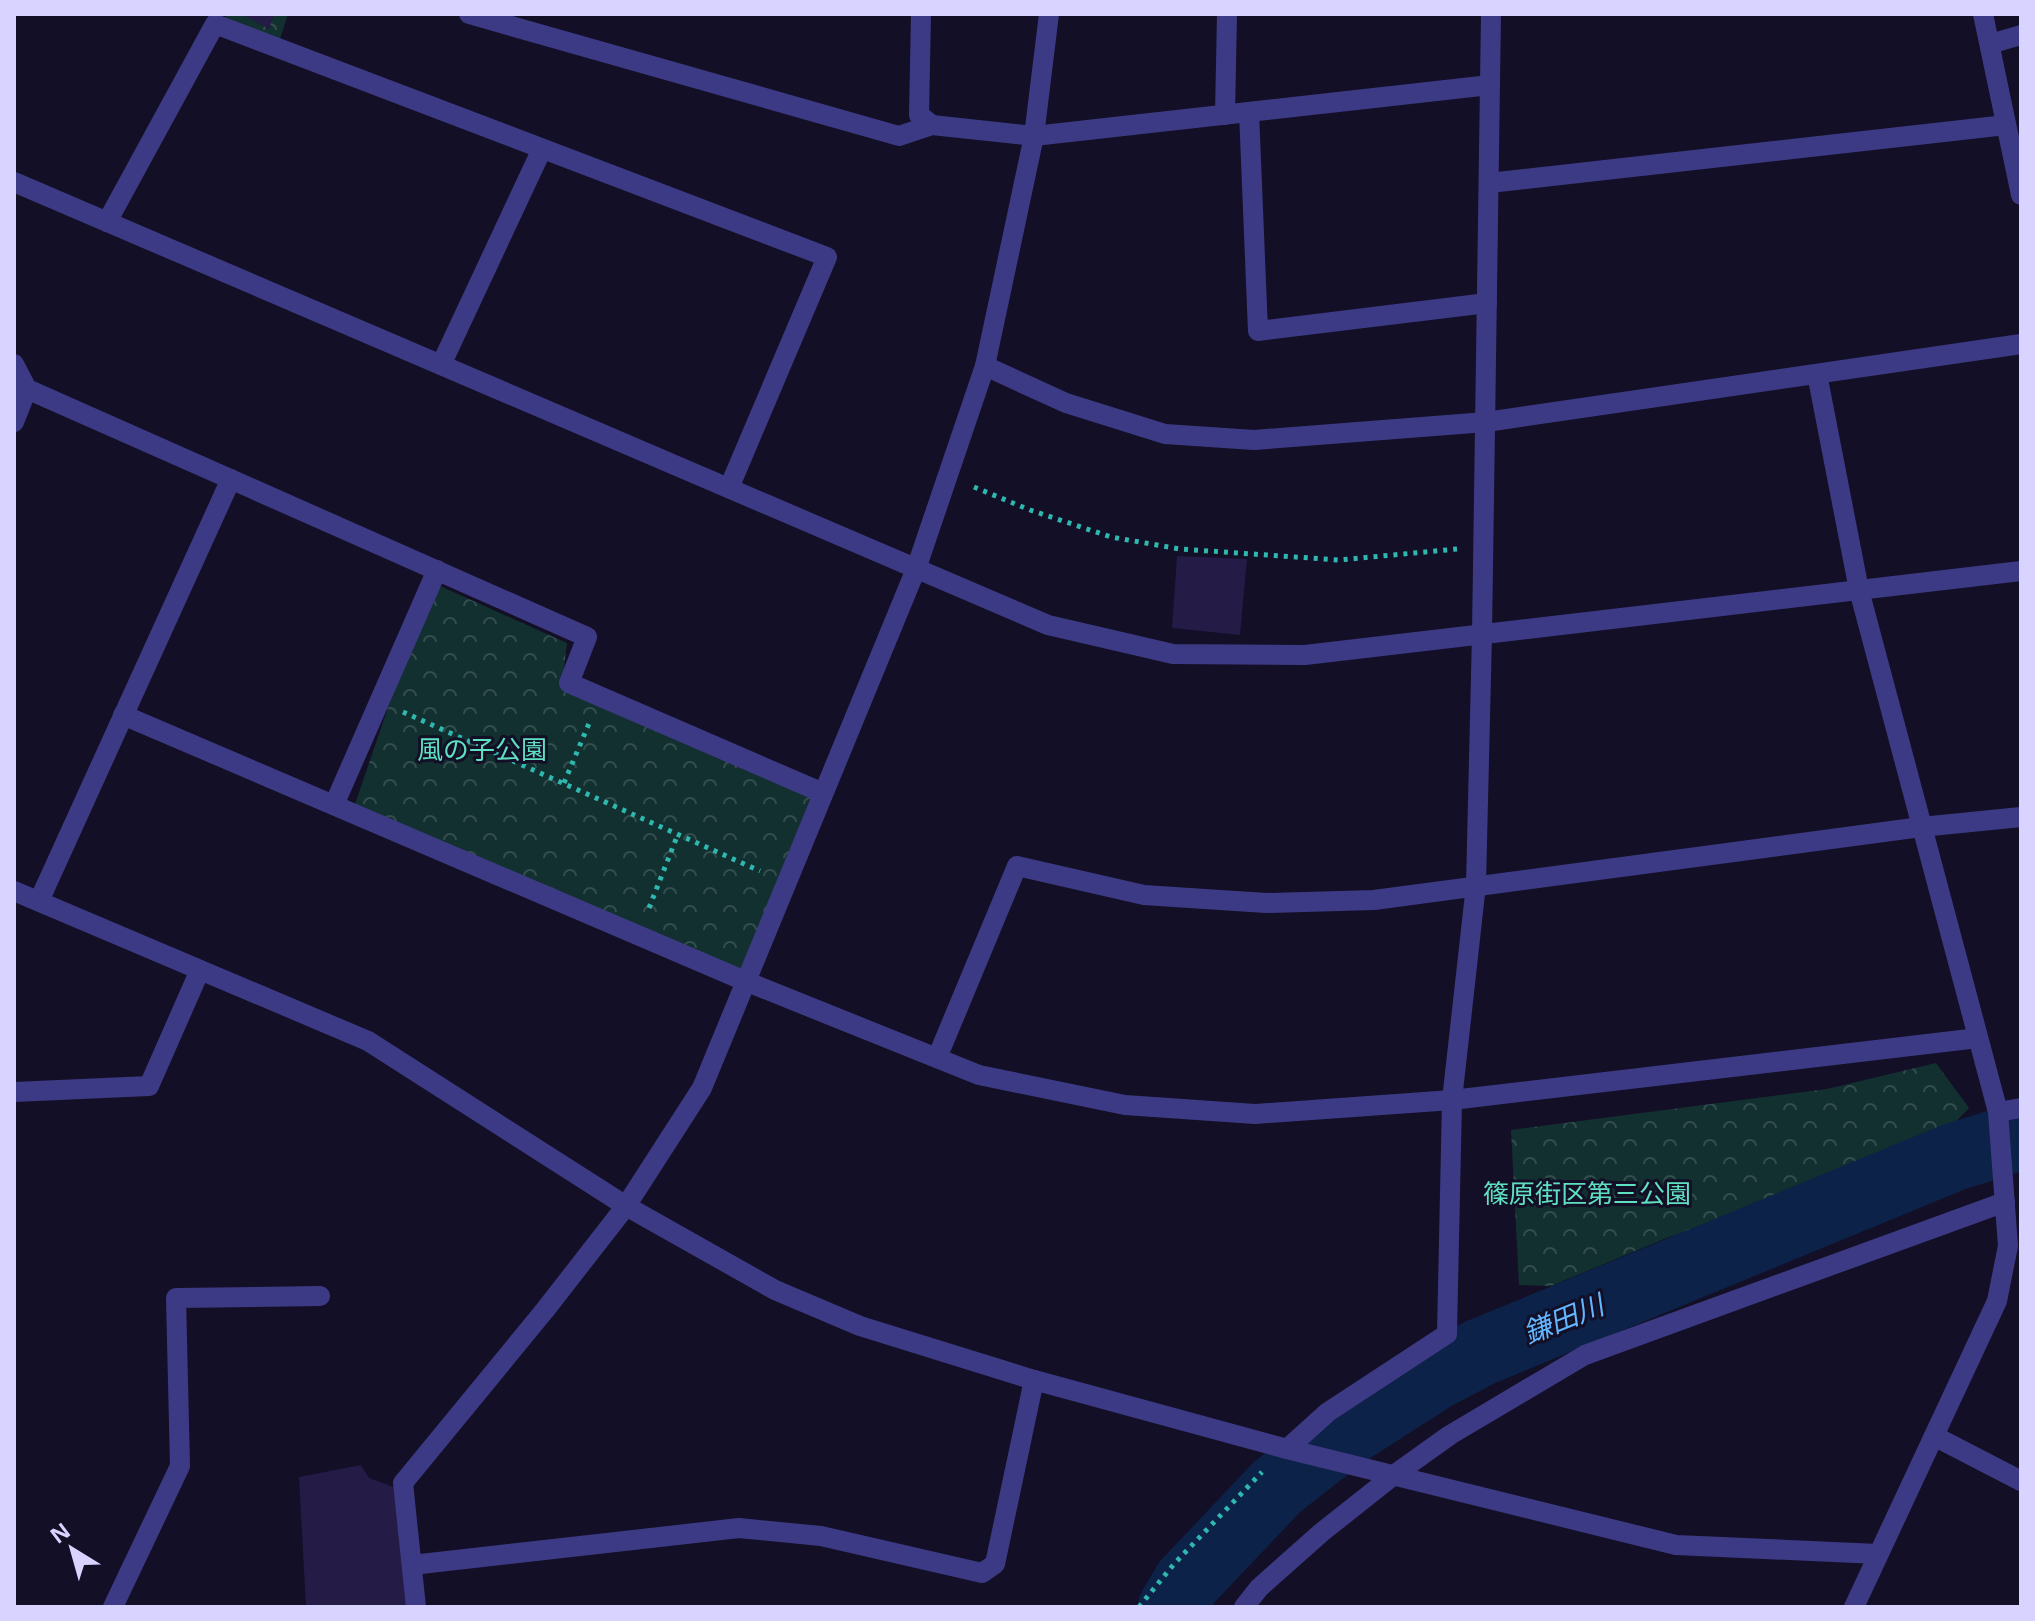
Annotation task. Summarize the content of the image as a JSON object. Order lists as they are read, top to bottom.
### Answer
{
  "water": ["鎌田川"],
  "parks": ["風の子公園", "篠原街区第三公園"],
  "north": "top left"
}
